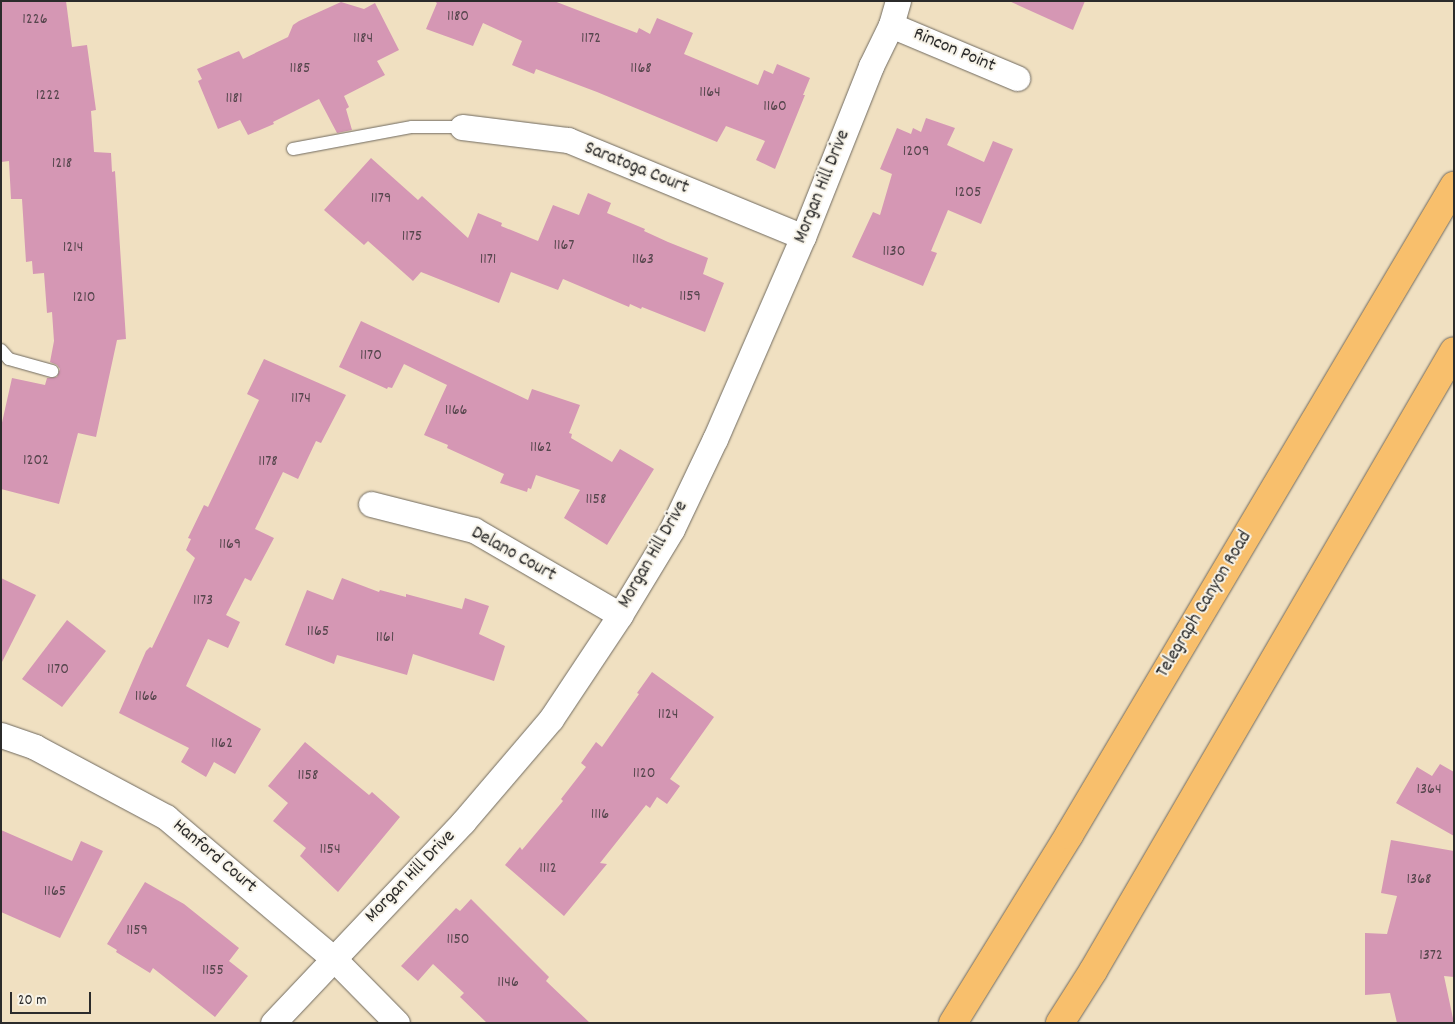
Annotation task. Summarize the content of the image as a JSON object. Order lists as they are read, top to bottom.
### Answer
{
  "streets": {
    "main road": ["Telegraph Canyon Road"],
    "street": [
      "Rincon Point",
      "Saratoga Court",
      "Morgan Hill Drive",
      "Delano Court",
      "Hanford Court"
    ]
  },
  "crossings": [
    ["Rincon Point", "Morgan Hill Drive"],
    ["Saratoga Court", "Morgan Hill Drive"],
    ["Morgan Hill Drive", "Delano Court"],
    ["Morgan Hill Drive", "Hanford Court"]
  ],
  "house_numbers": [
    "1180",
    "1226",
    "1184",
    "1172",
    "1185",
    "1168",
    "1164",
    "1222",
    "1181",
    "1160",
    "1209",
    "1218",
    "1205",
    "1179",
    "1175",
    "1167",
    "1214",
    "1130",
    "1171",
    "1163",
    "1159",
    "1210",
    "1170",
    "1174",
    "1166",
    "1162",
    "1202",
    "1178",
    "1158",
    "1169",
    "1173",
    "1165",
    "1161",
    "1170",
    "1166",
    "1124",
    "1162",
    "1120",
    "1158",
    "1364",
    "1116",
    "1154",
    "1112",
    "1368",
    "1165",
    "1159",
    "1150",
    "1372",
    "1155",
    "1146"
  ],
  "scale_bar": "20 m"
}
